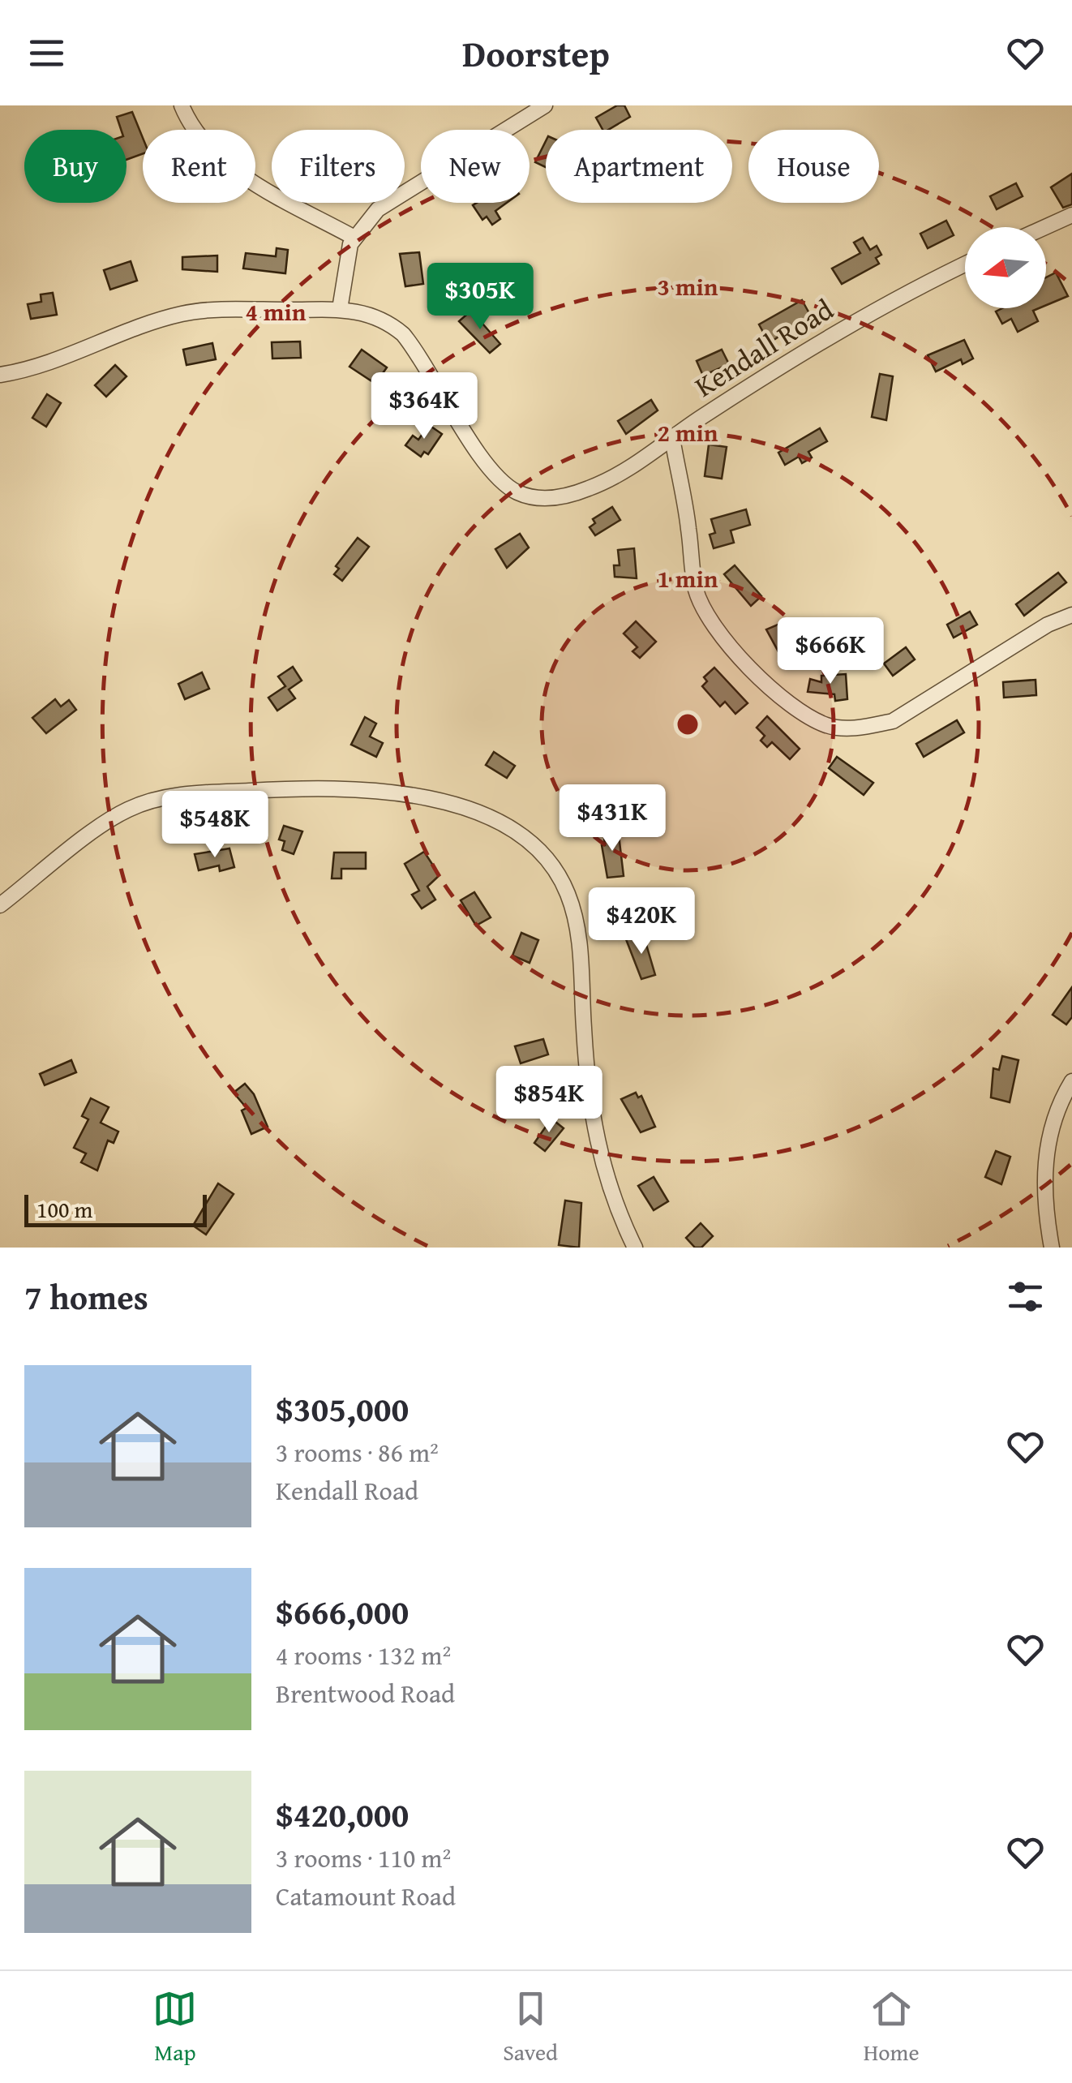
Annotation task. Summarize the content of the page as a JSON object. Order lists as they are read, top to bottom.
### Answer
{
  "streets": {
    "street": ["Kendall Road"]
  },
  "scale_bar": "100 m",
  "north": "left",
  "page": {
    "header": "Doorstep",
    "chip": [
      "Buy",
      "Rent",
      "Filters",
      "New",
      "Apartment",
      "House"
    ],
    "price": [
      "$305K",
      "$364K",
      "$666K",
      "$431K",
      "$548K",
      "$420K",
      "$854K"
    ],
    "scale": "100 m",
    "heading": "7 homes",
    "list": [
      {
        "name": "$305,000",
        "note": "3 rooms · 86 m² · Kendall Road"
      },
      {
        "name": "$666,000",
        "note": "4 rooms · 132 m² · Brentwood Road"
      },
      {
        "name": "$420,000",
        "note": "3 rooms · 110 m² · Catamount Road"
      }
    ],
    "tabs": ["Map", "Saved", "Home"]
  },
  "rings": [
    "3 min",
    "4 min",
    "2 min",
    "1 min"
  ]
}
